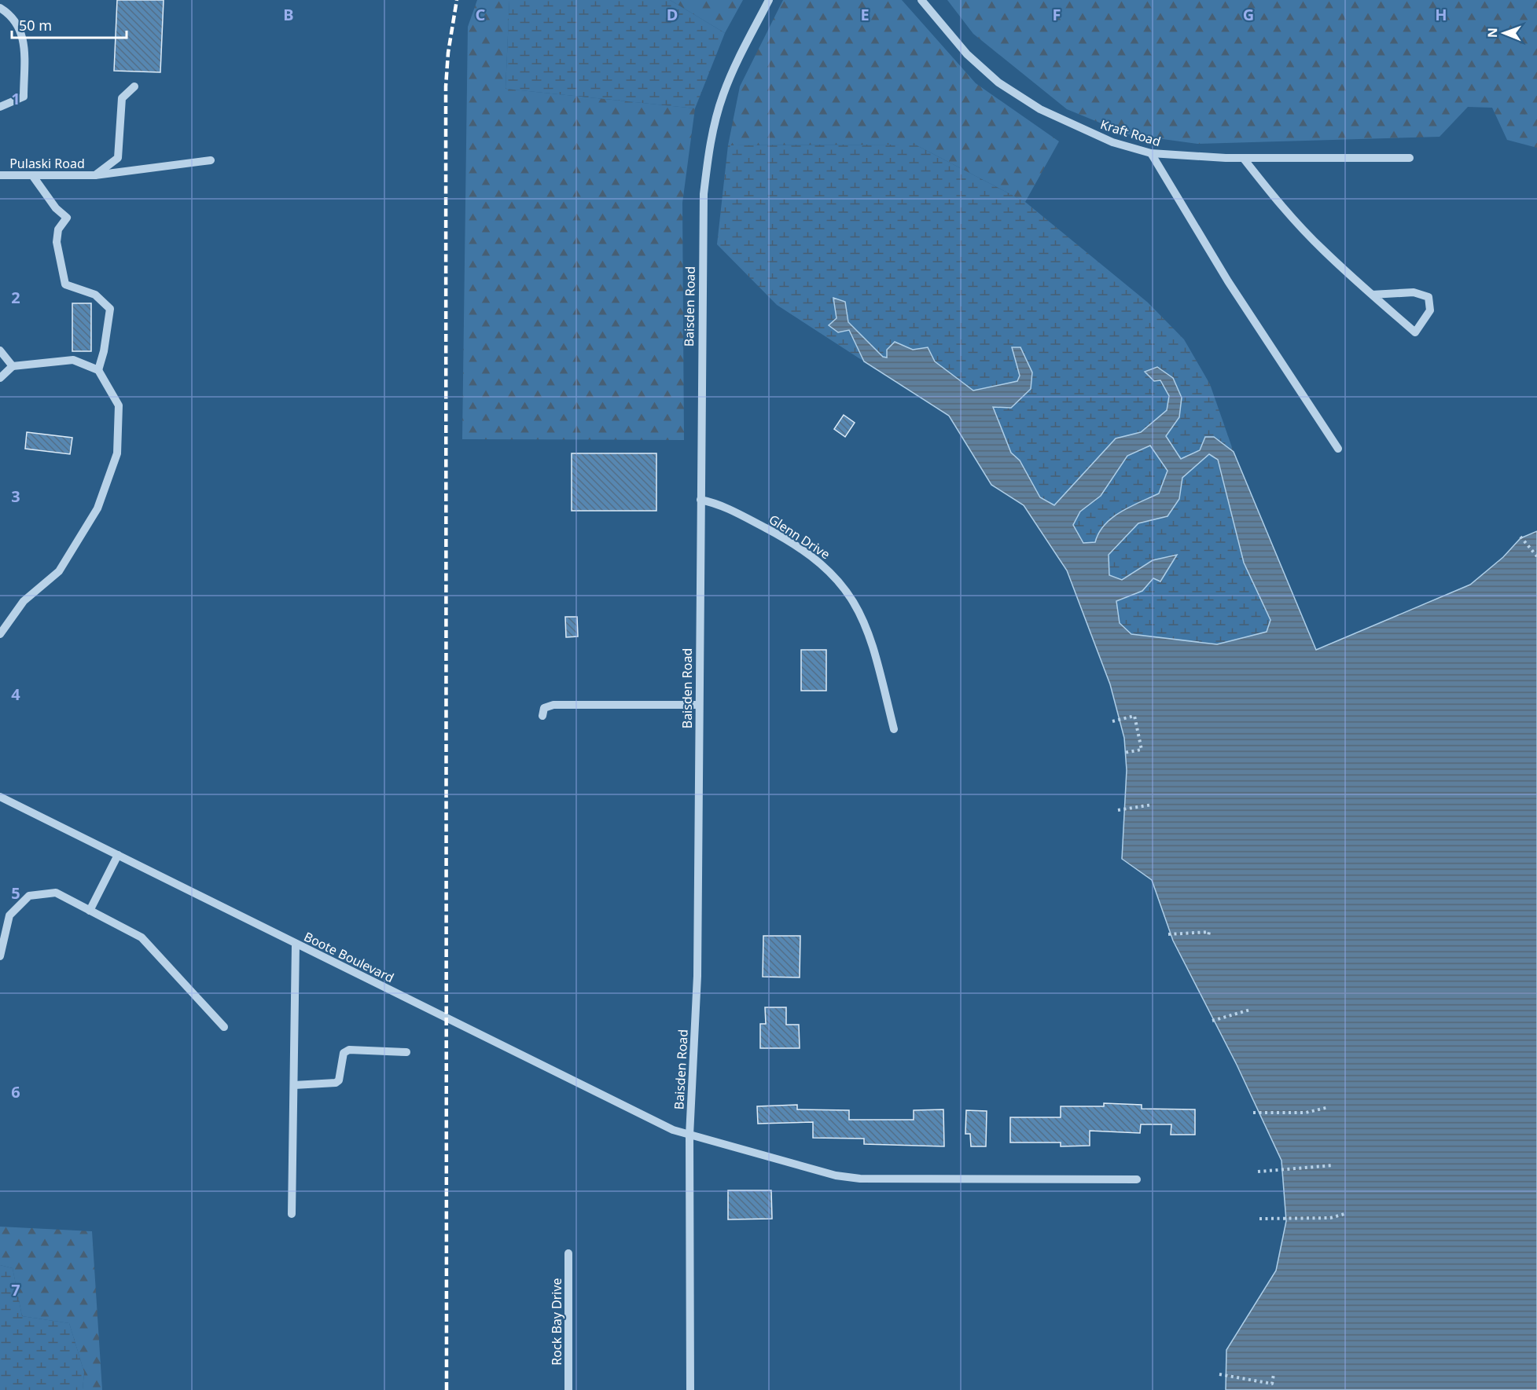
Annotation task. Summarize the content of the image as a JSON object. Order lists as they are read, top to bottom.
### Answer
{
  "streets": {
    "street": [
      "Kraft Road",
      "Pulaski Road",
      "Baisden Road",
      "Glenn Drive",
      "Boote Boulevard",
      "Rock Bay Drive"
    ]
  },
  "crossings": [
    ["Baisden Road", "Glenn Drive"],
    ["Baisden Road", "Boote Boulevard"]
  ],
  "scale_bar": "50 m",
  "north": "left",
  "grid": {
    "columns": [
      "B",
      "C",
      "D",
      "E",
      "F",
      "G",
      "H"
    ],
    "rows": [
      "1",
      "2",
      "3",
      "4",
      "5",
      "6",
      "7"
    ]
  }
}
